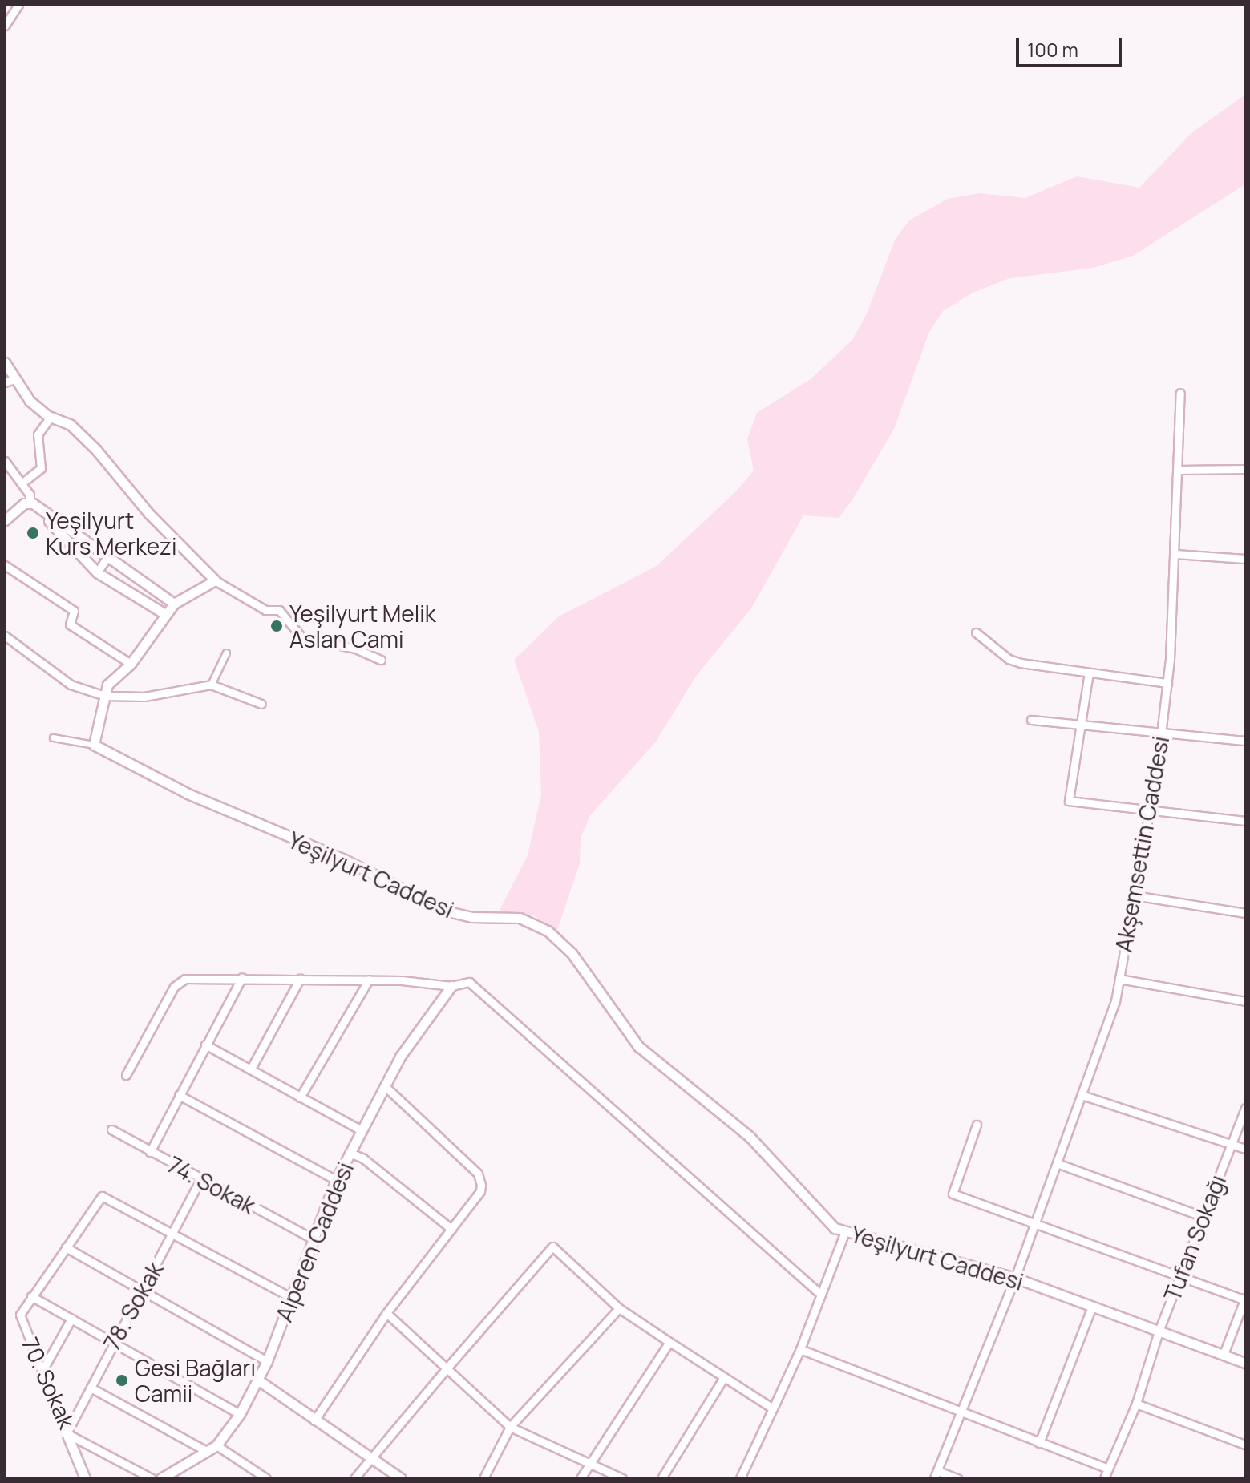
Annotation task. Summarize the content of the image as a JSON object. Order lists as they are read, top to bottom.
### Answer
{
  "streets": {
    "street": [
      "Akşemsettin Caddesi",
      "Yeşilyurt Caddesi",
      "74. Sokak",
      "Tufan Sokağı",
      "Alperen Caddesi",
      "78. Sokak",
      "70. Sokak"
    ]
  },
  "crossings": [
    ["Akşemsettin Caddesi", "Yeşilyurt Caddesi"],
    ["Akşemsettin Caddesi", "Tufan Sokağı"],
    ["Yeşilyurt Caddesi", "Tufan Sokağı"],
    ["74. Sokak", "Alperen Caddesi"],
    ["74. Sokak", "78. Sokak"],
    ["78. Sokak", "70. Sokak"]
  ],
  "places": ["Yeşilyurt Kurs Merkezi", "Yeşilyurt Melik Aslan Cami", "Gesi Bağları Camii"],
  "scale_bar": "100 m"
}
